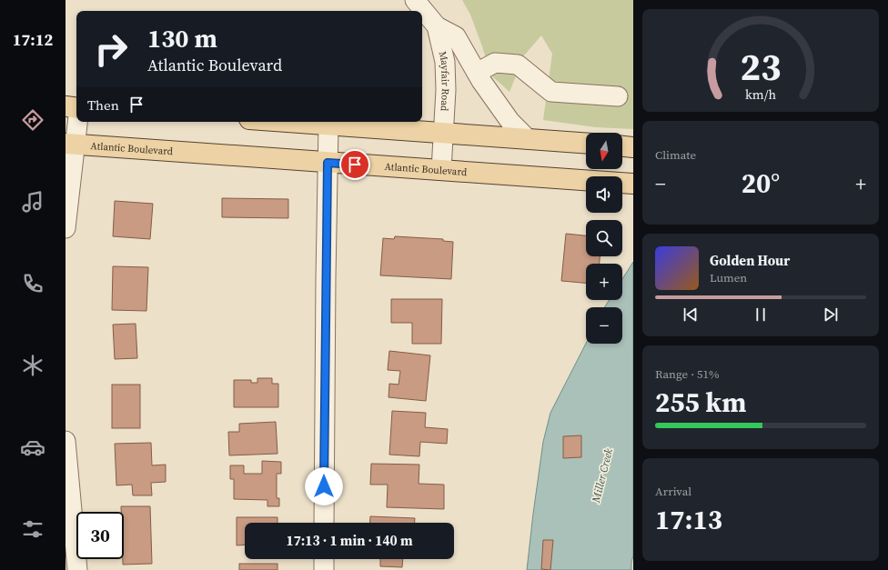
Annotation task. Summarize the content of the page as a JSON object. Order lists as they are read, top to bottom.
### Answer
{
  "streets": {
    "main road": ["Atlantic Boulevard"],
    "street": ["Mayfair Road"]
  },
  "crossings": [
    ["Mayfair Road", "Atlantic Boulevard"]
  ],
  "water": ["Miller Creek"],
  "north": "bottom",
  "page": {
    "tabs": "17:12",
    "turn": ["130 m", "Atlantic Boulevard"],
    "then": "Then",
    "tile": [
      "Climate",
      ["Range · 51%", "255 km"],
      ["Arrival", "17:13"]
    ],
    "map_buttons": ["+", "−"],
    "heat": ["−", "20°", "+"],
    "song": ["Golden Hour", "Lumen"],
    "limit": "30",
    "trip": "17:13 · 1 min · 140 m",
    "gauge": ["23", "km/h"]
  }
}
